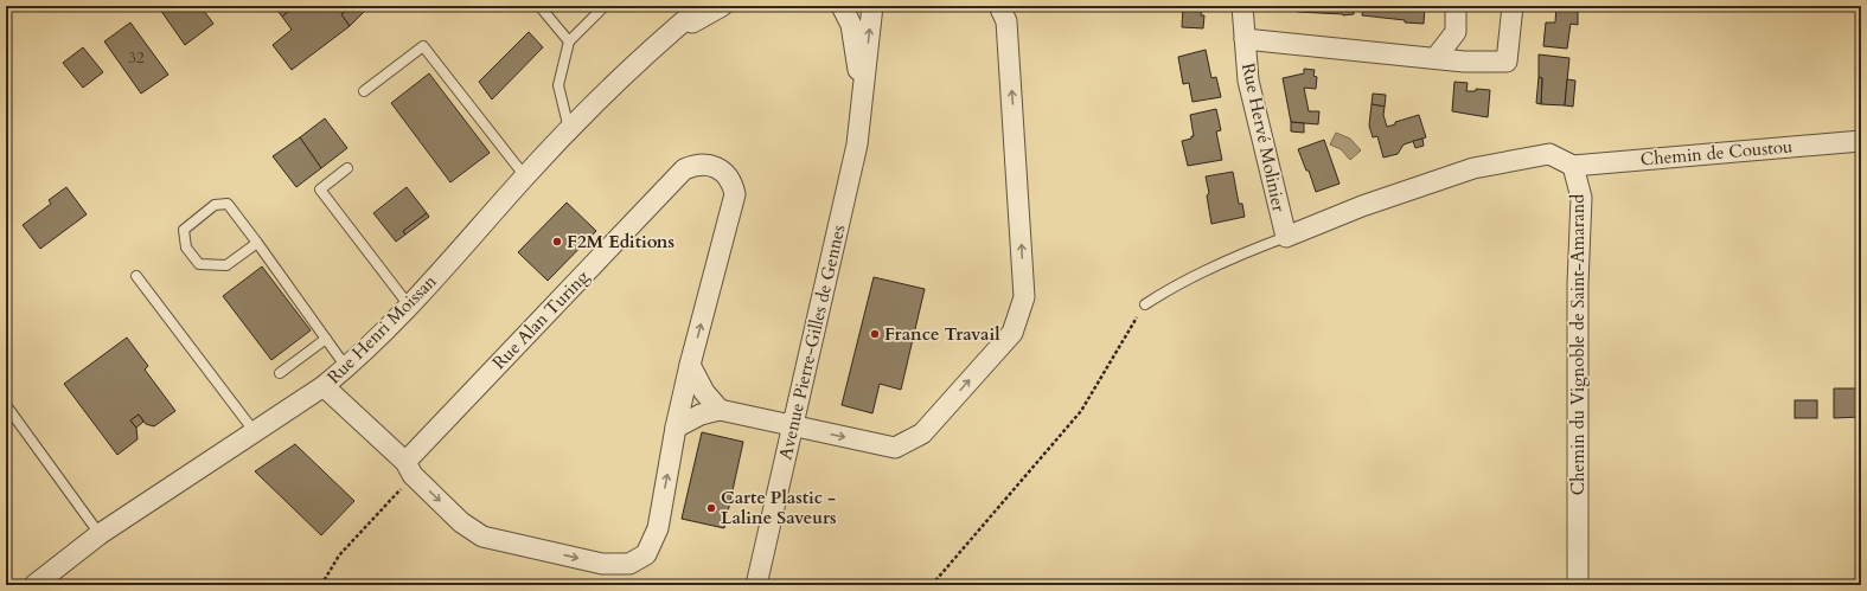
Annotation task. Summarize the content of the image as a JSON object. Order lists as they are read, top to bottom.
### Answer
{
  "streets": {
    "street": [
      "Rue Hervé Molinier",
      "Chemin de Coustou",
      "Rue Alan Turing",
      "Rue Henri Moissan",
      "Avenue Pierre-Gilles de Gennes",
      "Chemin du Vignoble de Saint-Amarand"
    ]
  },
  "crossings": [
    ["Chemin de Coustou", "Chemin du Vignoble de Saint-Amarand"],
    ["Rue Alan Turing", "Rue Henri Moissan"]
  ],
  "places": ["F2M Editions", "France Travail", "Carte Plastic - Laline Saveurs"],
  "house_numbers": ["32"]
}
